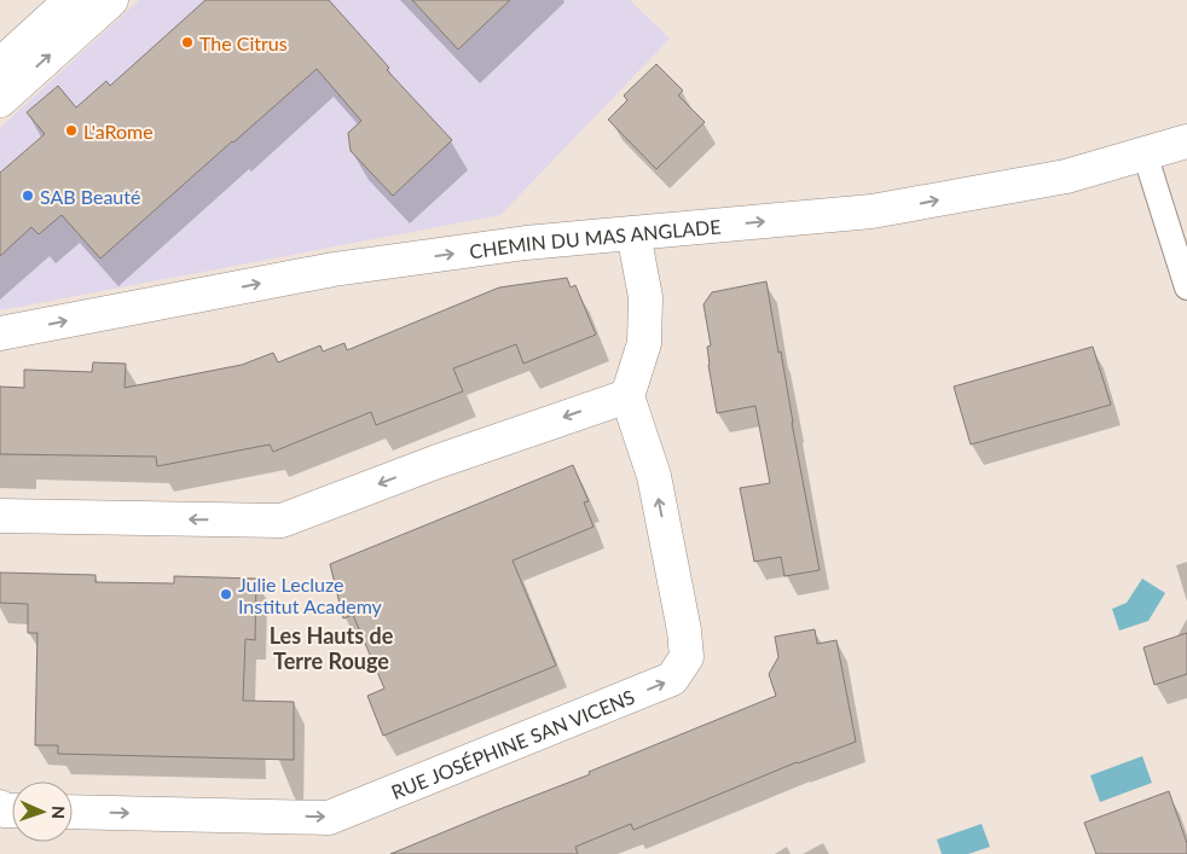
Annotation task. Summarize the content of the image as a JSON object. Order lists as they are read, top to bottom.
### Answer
{
  "streets": {
    "street": ["CHEMIN DU MAS ANGLADE", "RUE JOSÉPHINE SAN VICENS"]
  },
  "districts": ["Les Hauts de Terre Rouge"],
  "places": [
    "The Citrus",
    "L'aRome",
    "SAB Beauté",
    "Julie Lecluze Institut Academy"
  ],
  "north": "right"
}
